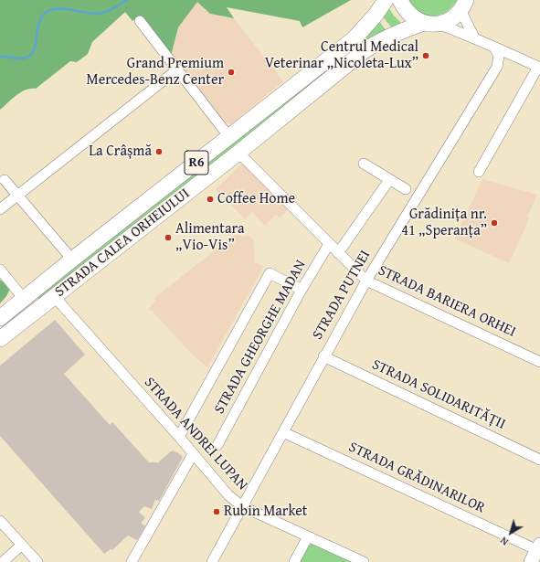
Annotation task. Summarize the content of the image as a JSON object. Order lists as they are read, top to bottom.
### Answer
{
  "streets": {
    "highway": ["R6", "STRADA CALEA ORHEIULUI"],
    "street": [
      "STRADA PUTNEI",
      "STRADA BARIERA ORHEI",
      "STRADA GHEORGHE MADAN",
      "STRADA SOLIDARITĂȚII",
      "STRADA ANDREI LUPAN",
      "STRADA GRĂDINARILOR"
    ]
  },
  "crossings": [
    ["R6", "STRADA CALEA ORHEIULUI"],
    ["STRADA CALEA ORHEIULUI", "STRADA BARIERA ORHEI"],
    ["STRADA CALEA ORHEIULUI", "STRADA ANDREI LUPAN"],
    ["STRADA PUTNEI", "STRADA BARIERA ORHEI"],
    ["STRADA PUTNEI", "STRADA SOLIDARITĂȚII"],
    ["STRADA PUTNEI", "STRADA ANDREI LUPAN"],
    ["STRADA PUTNEI", "STRADA GRĂDINARILOR"],
    ["STRADA BARIERA ORHEI", "STRADA GHEORGHE MADAN"]
  ],
  "places": [
    "Centrul Medical Veterinar „Nicoleta-Lux”",
    "Grand Premium Mercedes-Benz Center",
    "La Crâșmă",
    "Coffee Home",
    "Grădinița nr. 41 „Speranța”",
    "Alimentara „Vio-Vis”",
    "Rubin Market"
  ],
  "north": "bottom left"
}
